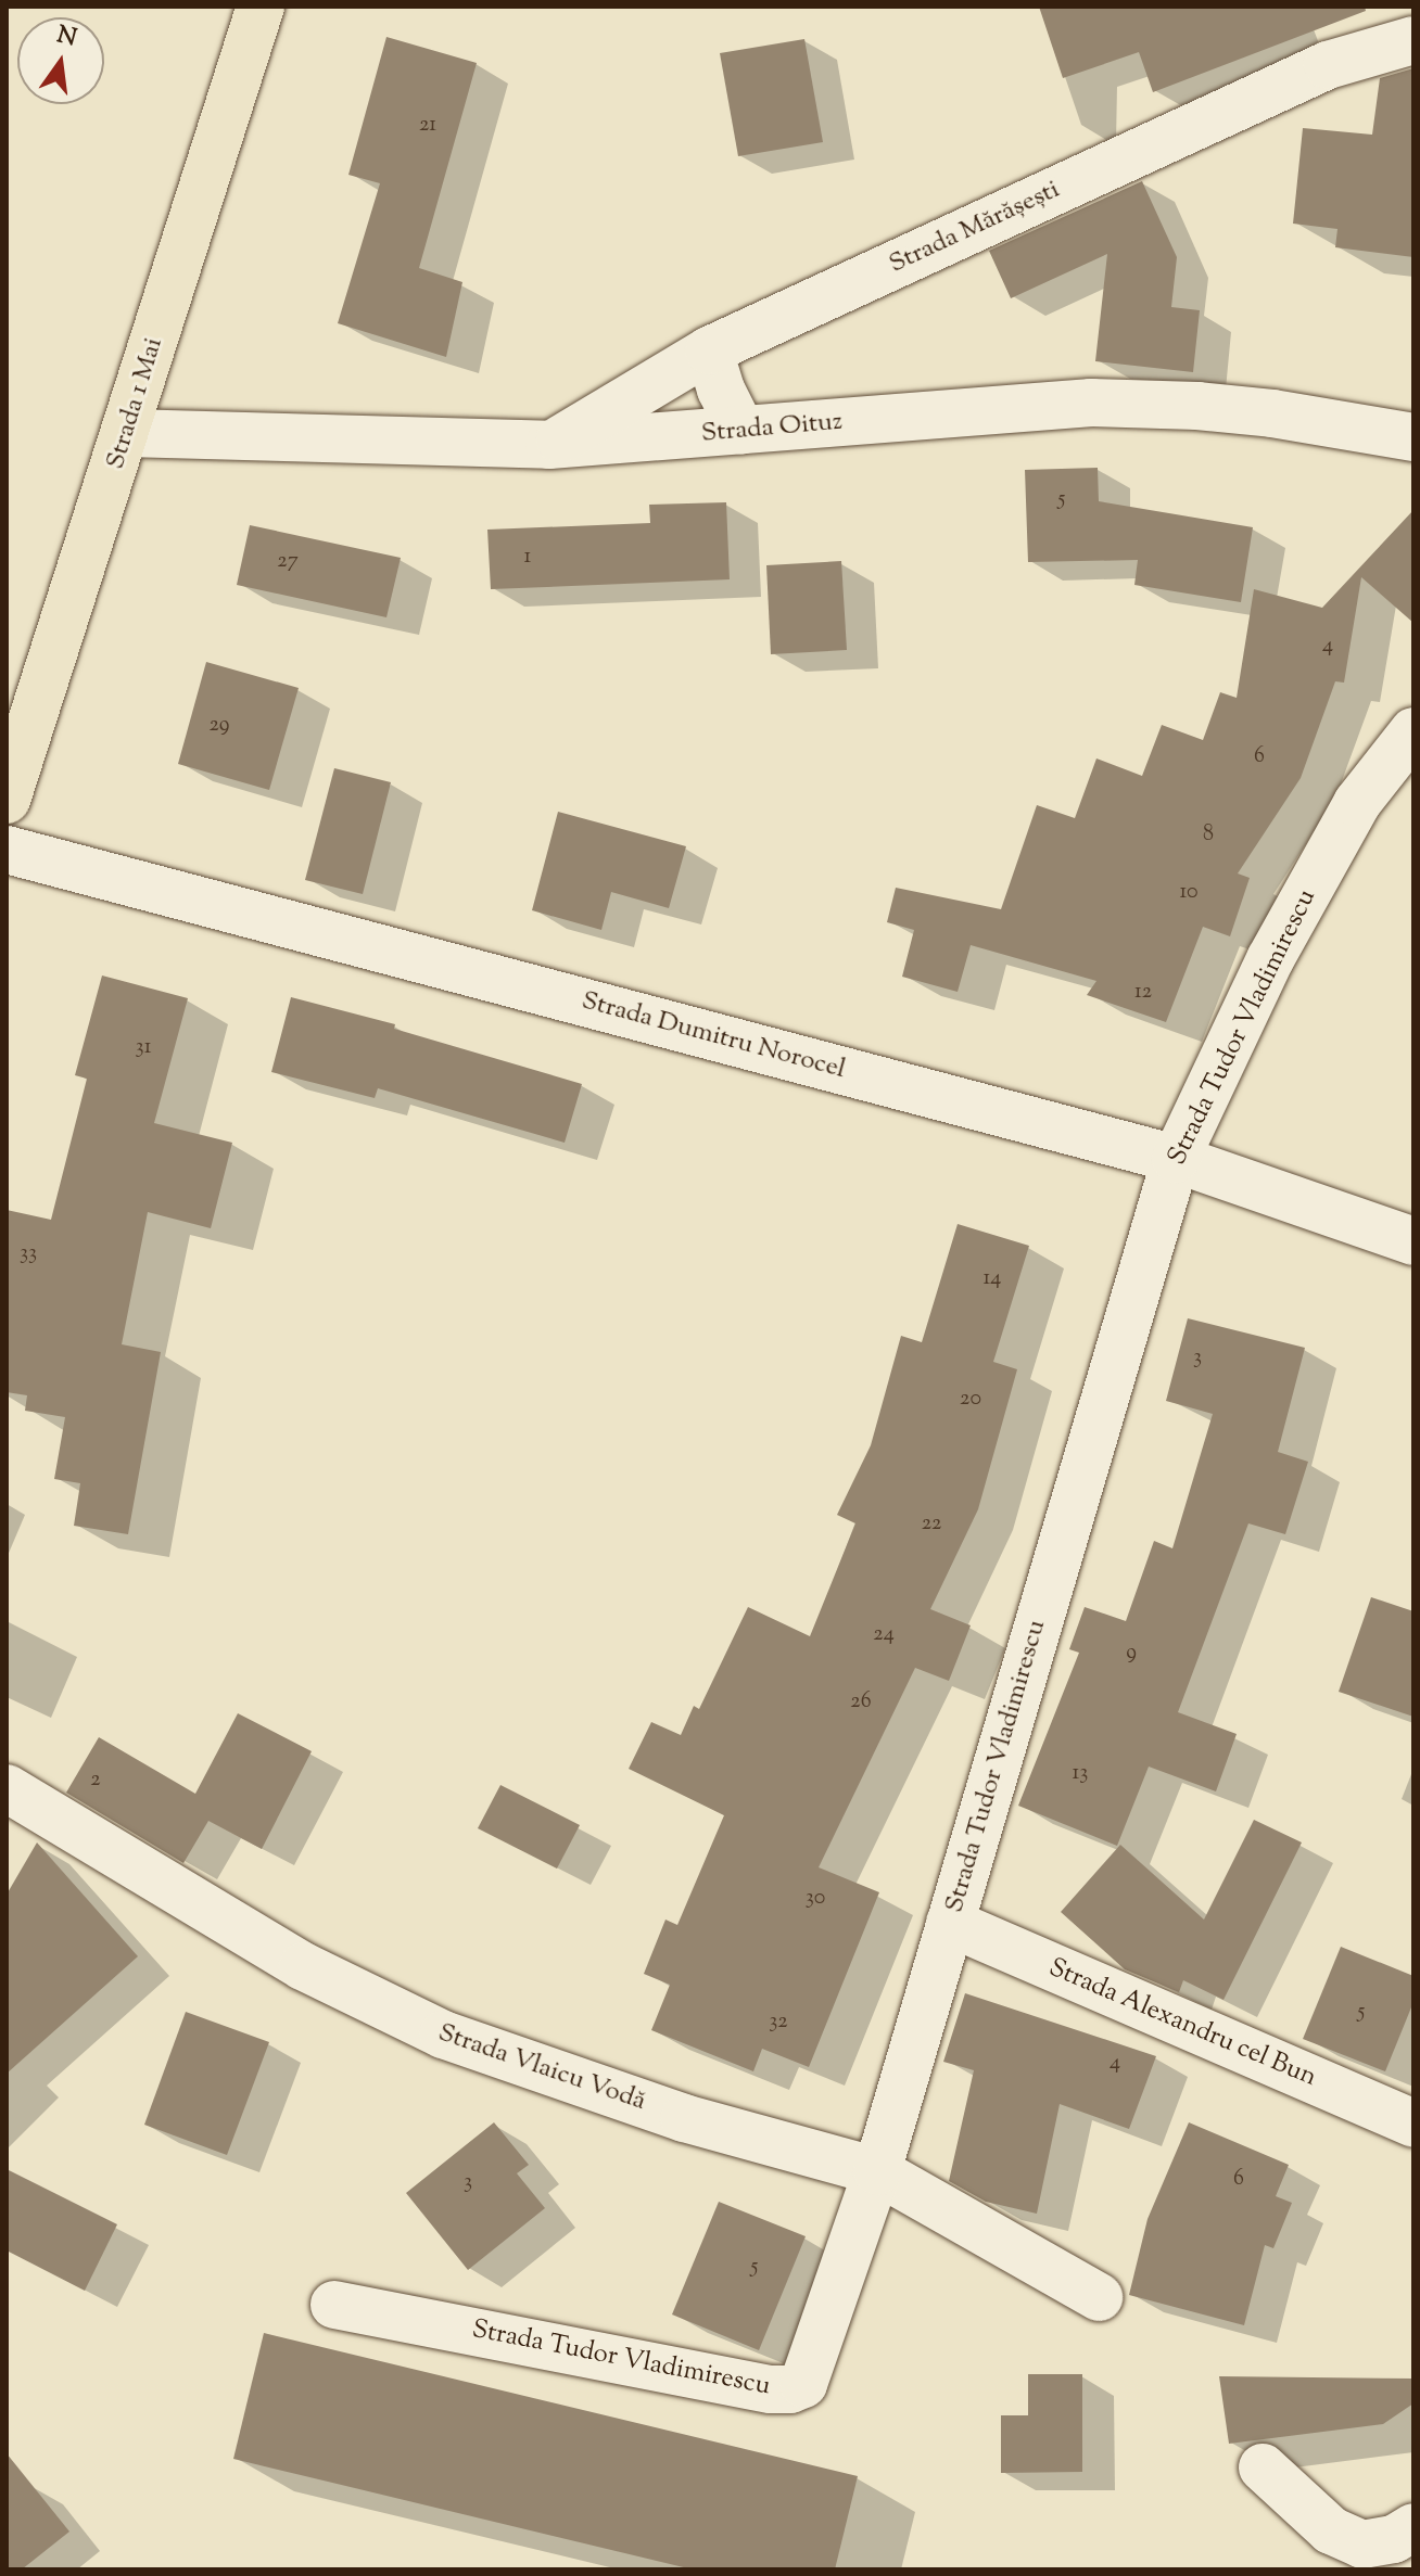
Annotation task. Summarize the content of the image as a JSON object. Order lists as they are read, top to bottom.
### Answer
{
  "streets": {
    "main road": ["Strada 1 Mai"],
    "street": [
      "Strada Mărășești",
      "Strada Oituz",
      "Strada Tudor Vladimirescu",
      "Strada Dumitru Norocel",
      "Strada Alexandru cel Bun",
      "Strada Vlaicu Vodă"
    ]
  },
  "crossings": [
    ["Strada Mărășești", "Strada Oituz"],
    ["Strada 1 Mai", "Strada Oituz"],
    ["Strada Tudor Vladimirescu", "Strada Dumitru Norocel"],
    ["Strada Tudor Vladimirescu", "Strada Alexandru cel Bun"],
    ["Strada Tudor Vladimirescu", "Strada Vlaicu Vodă"]
  ],
  "house_numbers": [
    "21",
    "5",
    "1",
    "27",
    "4",
    "29",
    "6",
    "8",
    "10",
    "12",
    "31",
    "33",
    "14",
    "3",
    "20",
    "22",
    "24",
    "9",
    "26",
    "13",
    "2",
    "30",
    "5",
    "32",
    "4",
    "6",
    "3",
    "5"
  ],
  "north": "top"
}
